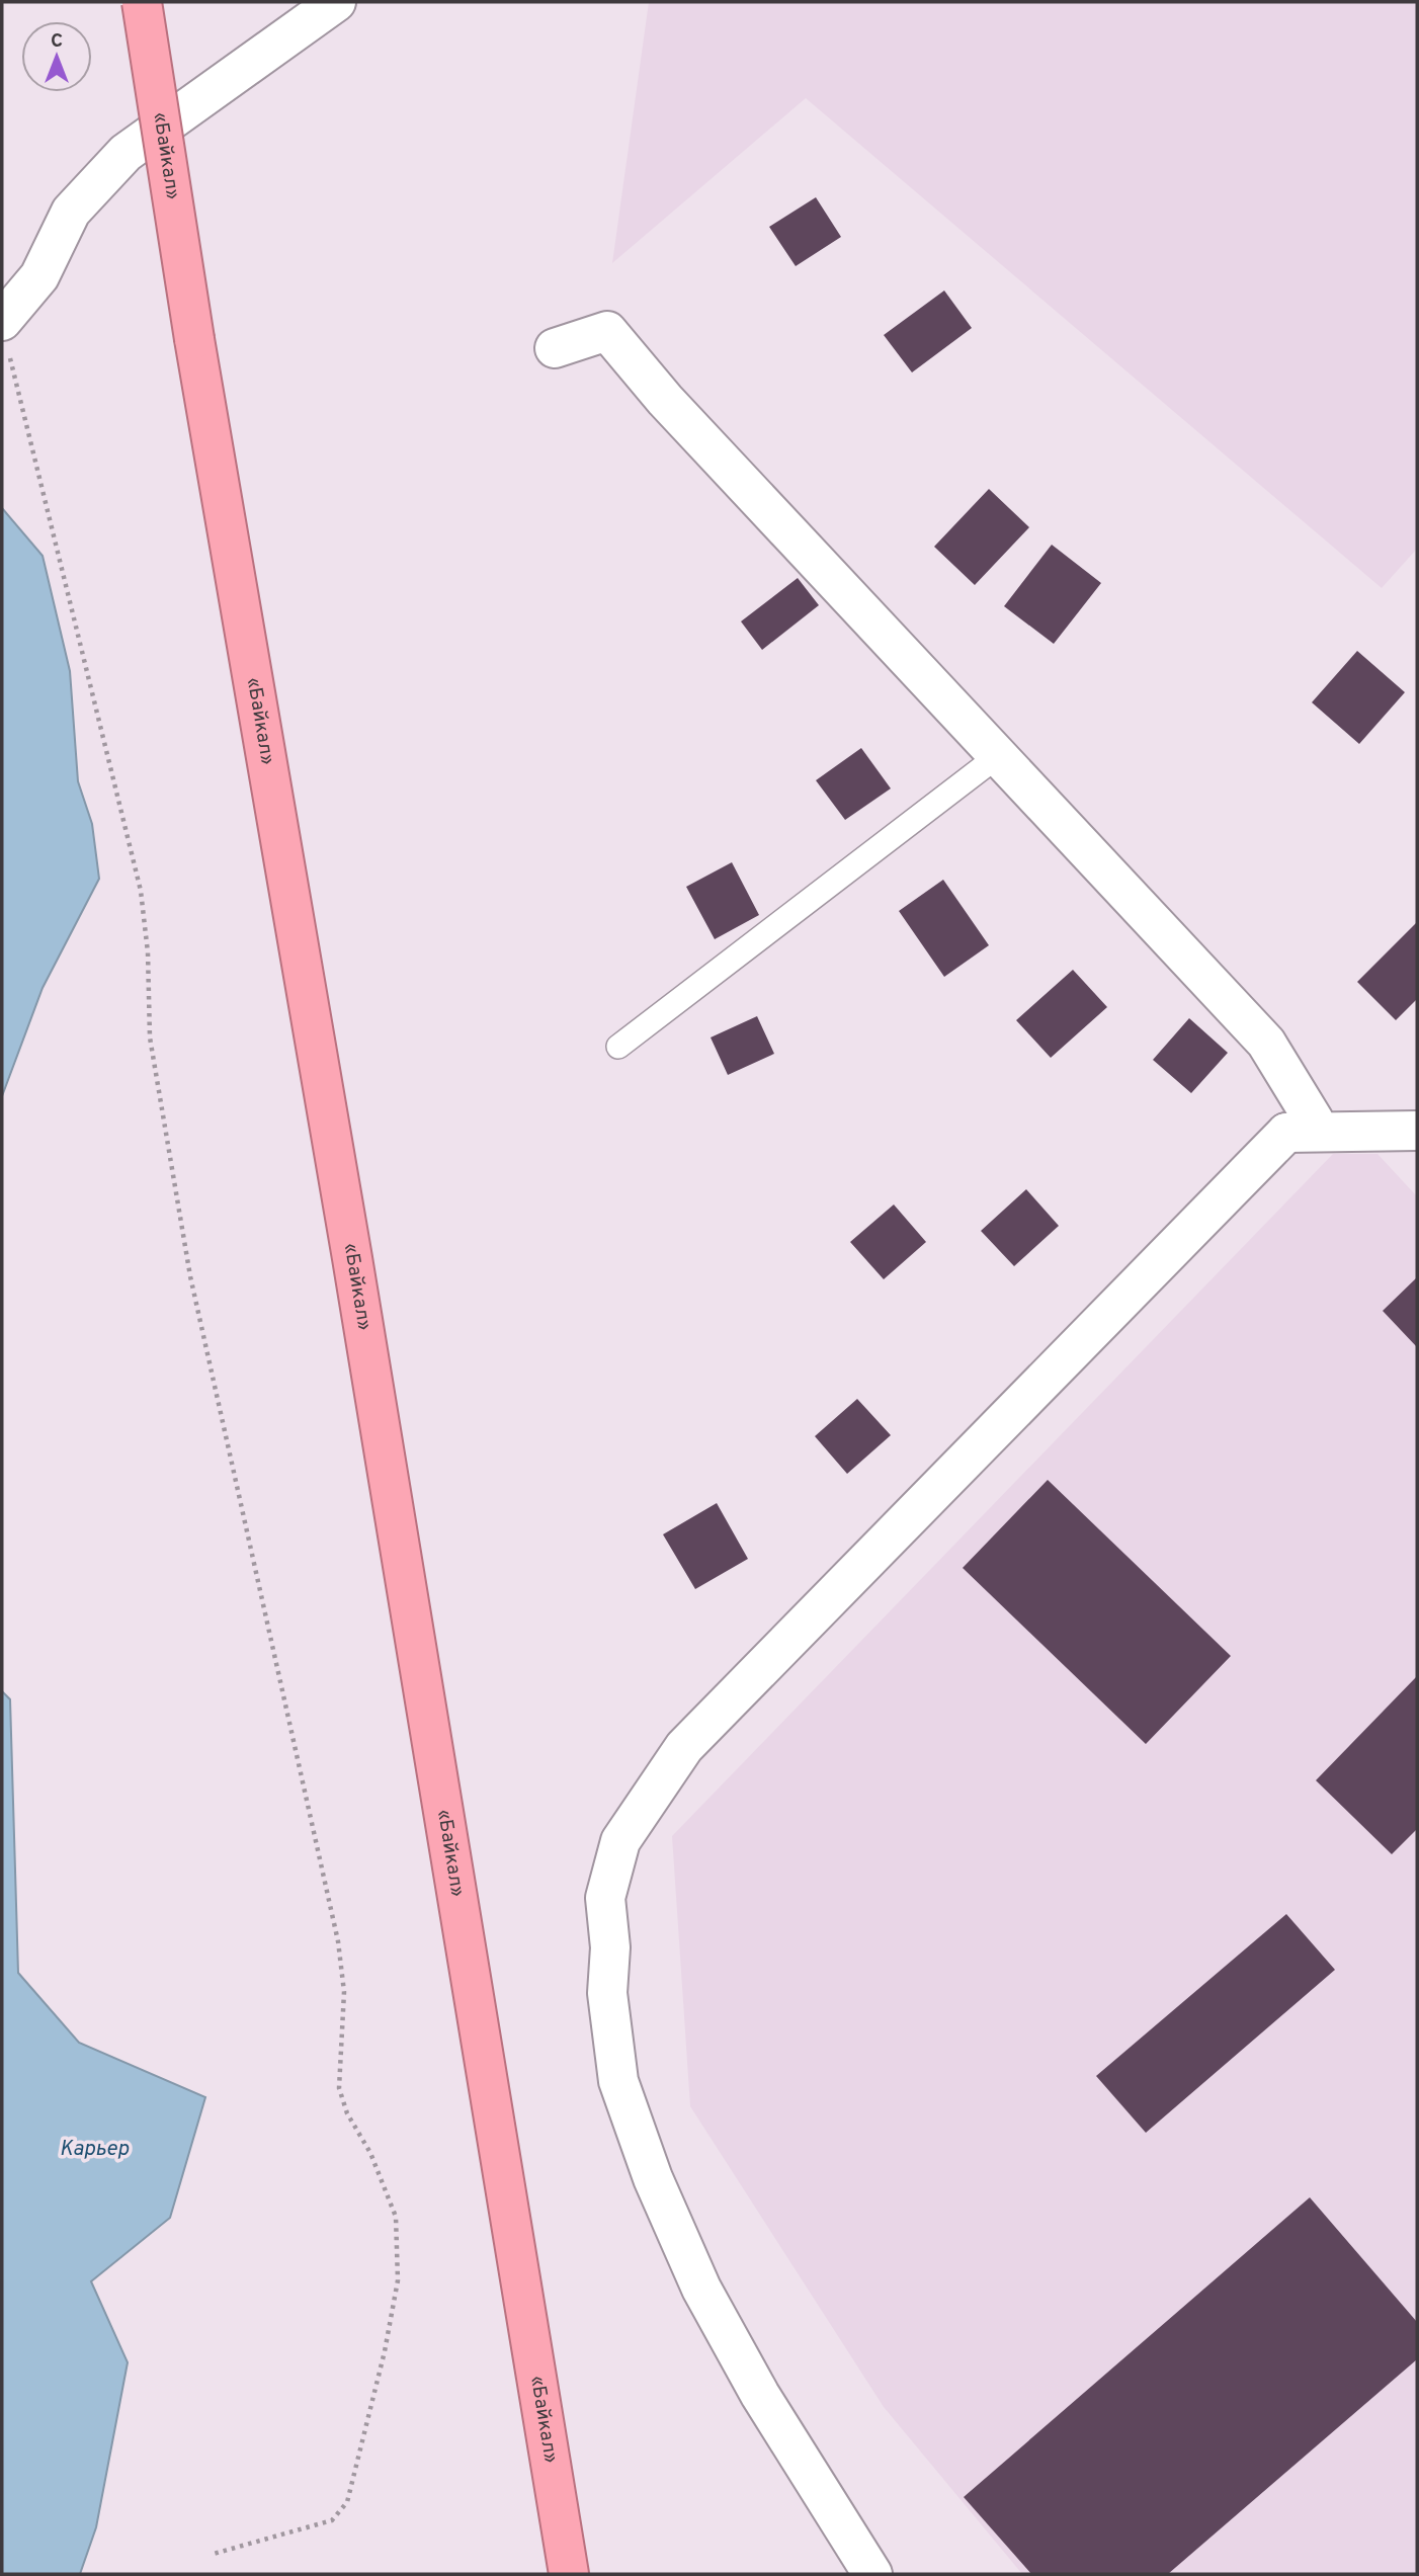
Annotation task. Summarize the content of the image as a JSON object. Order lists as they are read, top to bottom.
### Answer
{
  "streets": {
    "highway": ["«Байкал»"]
  },
  "water": ["Карьер"],
  "north": "top"
}
